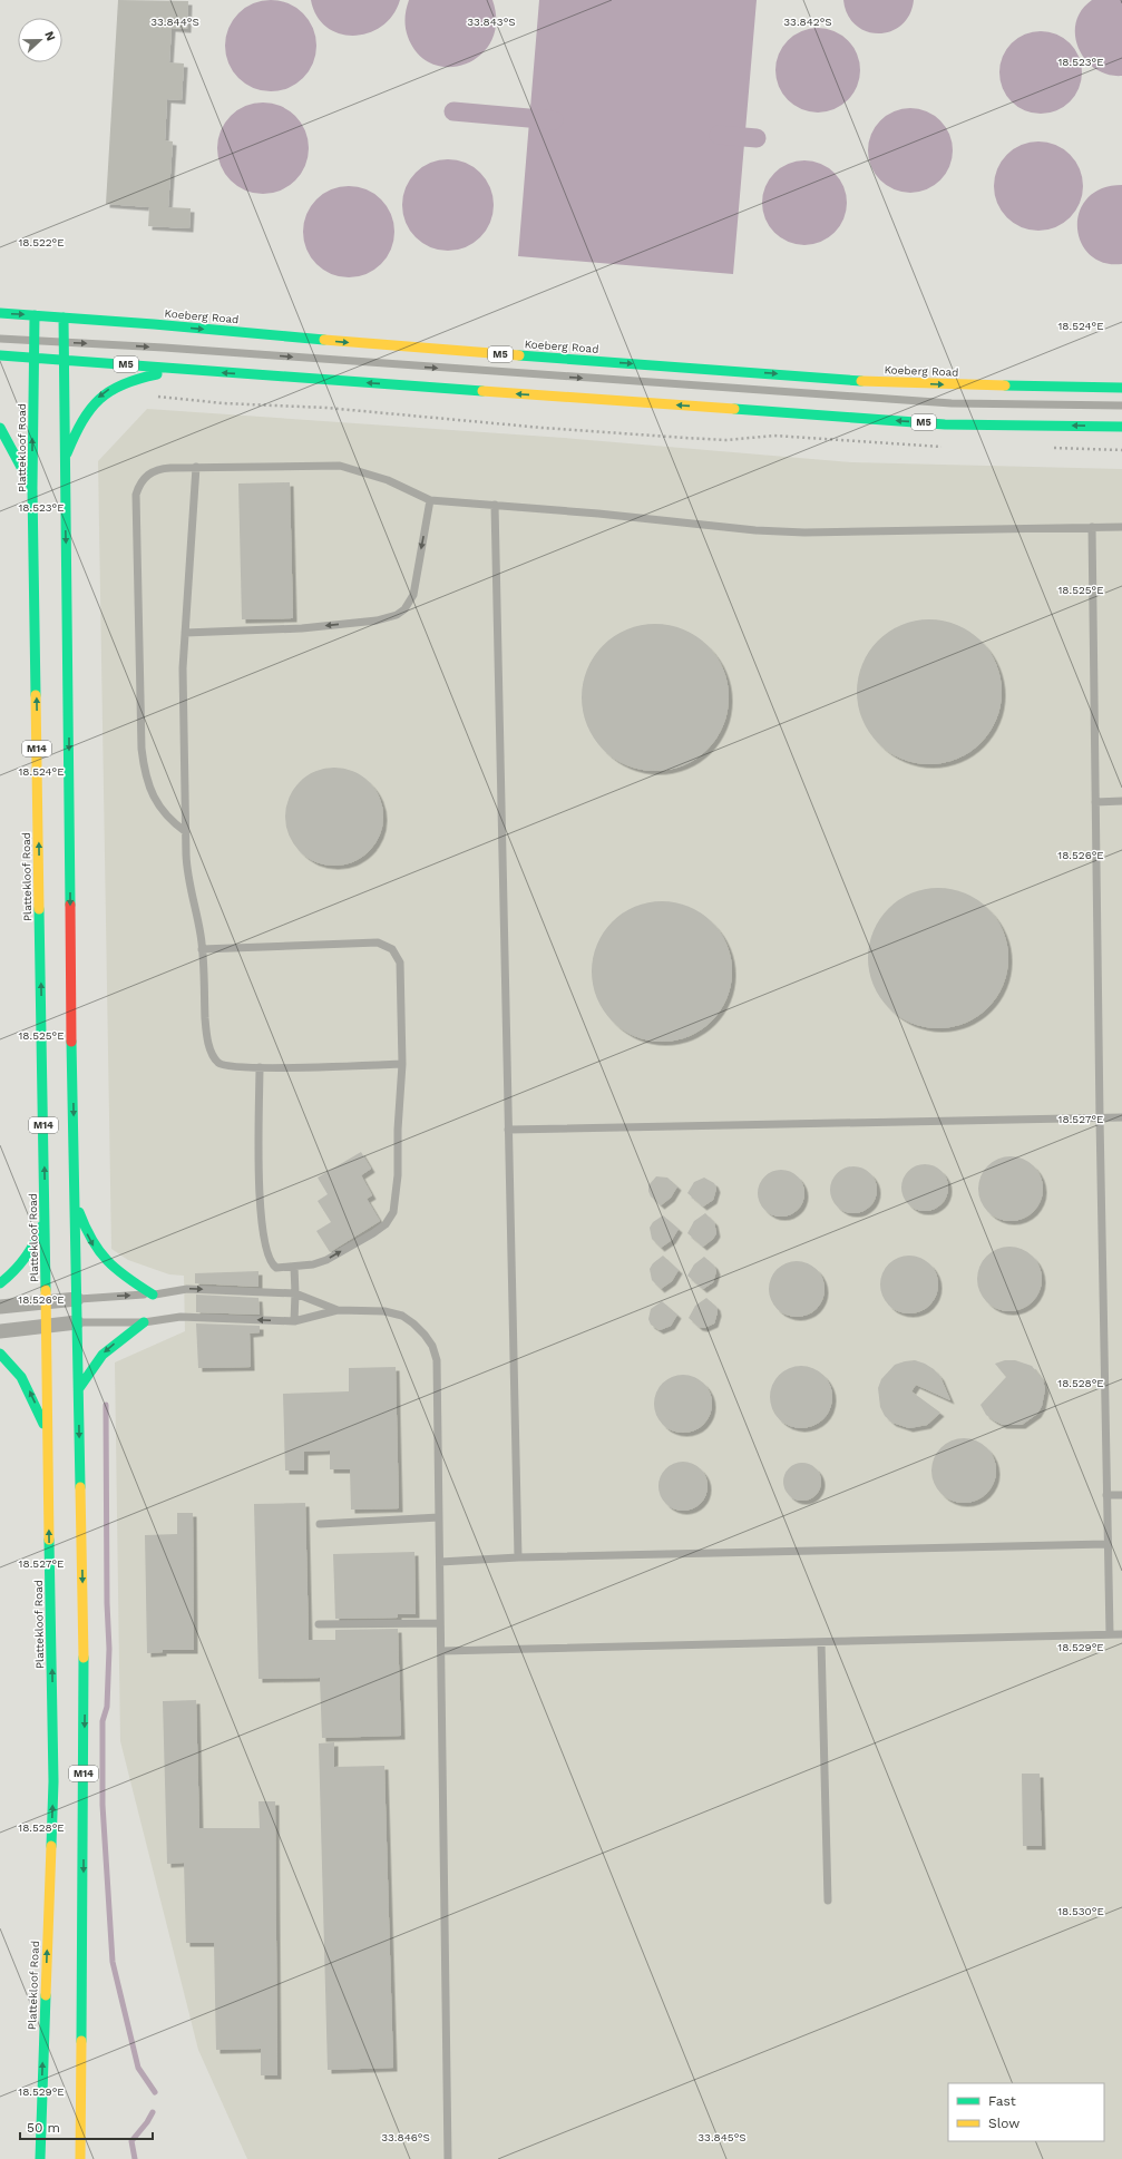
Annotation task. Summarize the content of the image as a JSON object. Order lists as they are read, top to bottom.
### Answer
{
  "streets": {
    "main road": [
      "Koeberg Road",
      "M5",
      "Plattekloof Road",
      "M14"
    ]
  },
  "crossings": [
    ["Koeberg Road", "Plattekloof Road"],
    ["Koeberg Road", "M14"],
    ["M5", "Plattekloof Road"],
    ["M5", "M14"]
  ],
  "legend": ["Fast", "Slow"],
  "scale_bar": "50 m",
  "north": "right",
  "coordinates": [
    "33.844°S",
    "33.843°S",
    "33.842°S",
    "18.523°E",
    "18.522°E",
    "18.524°E",
    "18.525°E",
    "18.526°E",
    "18.527°E",
    "18.528°E",
    "18.529°E",
    "18.530°E",
    "33.846°S",
    "33.845°S"
  ]
}
